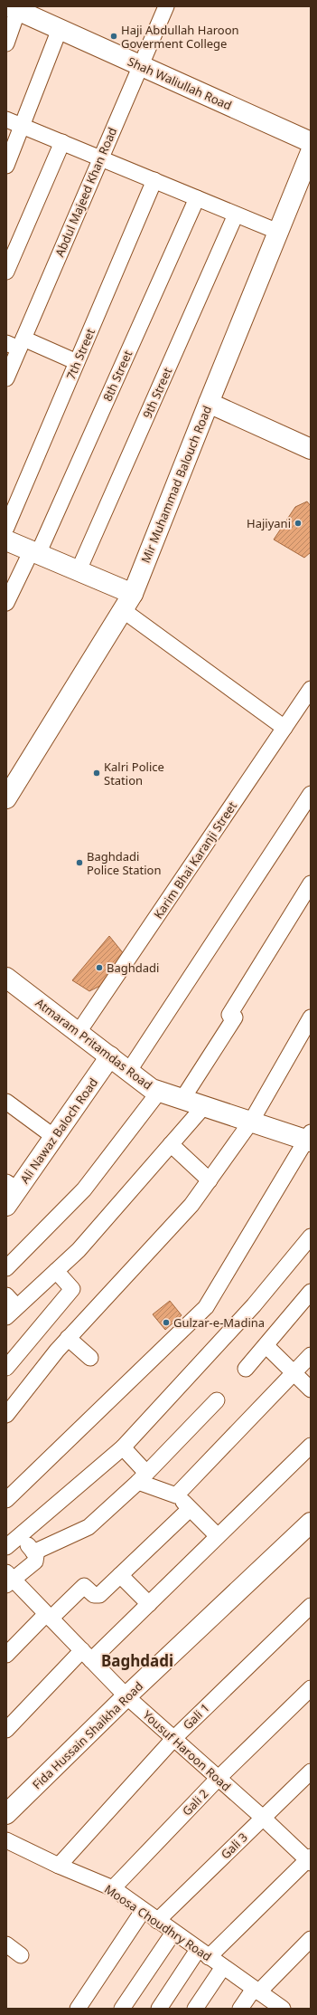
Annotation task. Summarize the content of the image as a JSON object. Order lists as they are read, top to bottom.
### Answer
{
  "streets": {
    "street": [
      "Shah Waliullah Road",
      "Abdul Majeed Khan Road",
      "7th Street",
      "8th Street",
      "9th Street",
      "Mir Muhammad Balouch Road",
      "Karim Bhai Karanji Street",
      "Atmaram Pritamdas Road",
      "Ali Nawaz Baloch Road",
      "Gali 1",
      "Fida Hussain Shaikha Road",
      "Yousuf Haroon Road",
      "Gali 2",
      "Gali 3",
      "Moosa Choudhry Road"
    ]
  },
  "crossings": [
    ["Shah Waliullah Road", "Abdul Majeed Khan Road"],
    ["Karim Bhai Karanji Street", "Atmaram Pritamdas Road"],
    ["Atmaram Pritamdas Road", "Ali Nawaz Baloch Road"],
    ["Gali 1", "Yousuf Haroon Road"],
    ["Gali 1", "Moosa Choudhry Road"],
    ["Fida Hussain Shaikha Road", "Yousuf Haroon Road"],
    ["Yousuf Haroon Road", "Gali 2"],
    ["Yousuf Haroon Road", "Gali 3"],
    ["Gali 2", "Moosa Choudhry Road"],
    ["Gali 3", "Moosa Choudhry Road"]
  ],
  "districts": ["Baghdadi"],
  "places": [
    "Haji Abdullah Haroon Goverment College",
    "Hajiyani",
    "Kalri Police Station",
    "Baghdadi Police Station",
    "Baghdadi",
    "Gulzar-e-Madina"
  ]
}
